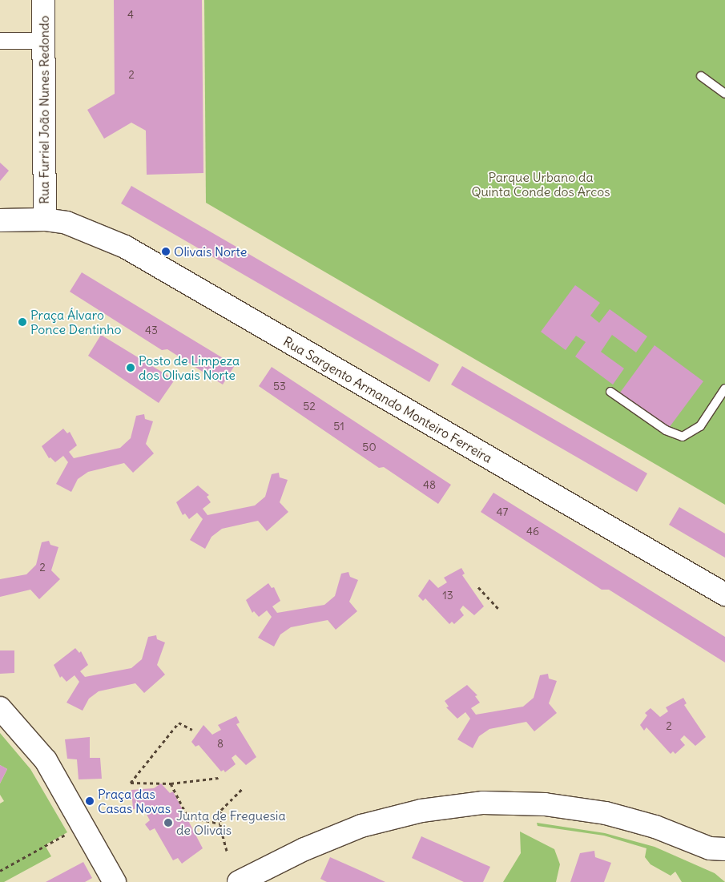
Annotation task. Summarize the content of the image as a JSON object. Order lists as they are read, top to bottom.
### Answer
{
  "streets": {
    "street": ["Rua Furriel João Nunes Redondo", "Rua Sargento Armando Monteiro Ferreira"]
  },
  "crossings": [
    ["Rua Furriel João Nunes Redondo", "Rua Sargento Armando Monteiro Ferreira"]
  ],
  "parks": ["Parque Urbano da Quinta Conde dos Arcos"],
  "places": [
    "Olivais Norte",
    "Praça Álvaro Ponce Dentinho",
    "Posto de Limpeza dos Olivais Norte",
    "Praça das Casas Novas",
    "Junta de Freguesia de Olivais"
  ],
  "house_numbers": [
    "4",
    "2",
    "43",
    "53",
    "52",
    "51",
    "50",
    "48",
    "47",
    "46",
    "2",
    "13",
    "2",
    "8"
  ]
}
